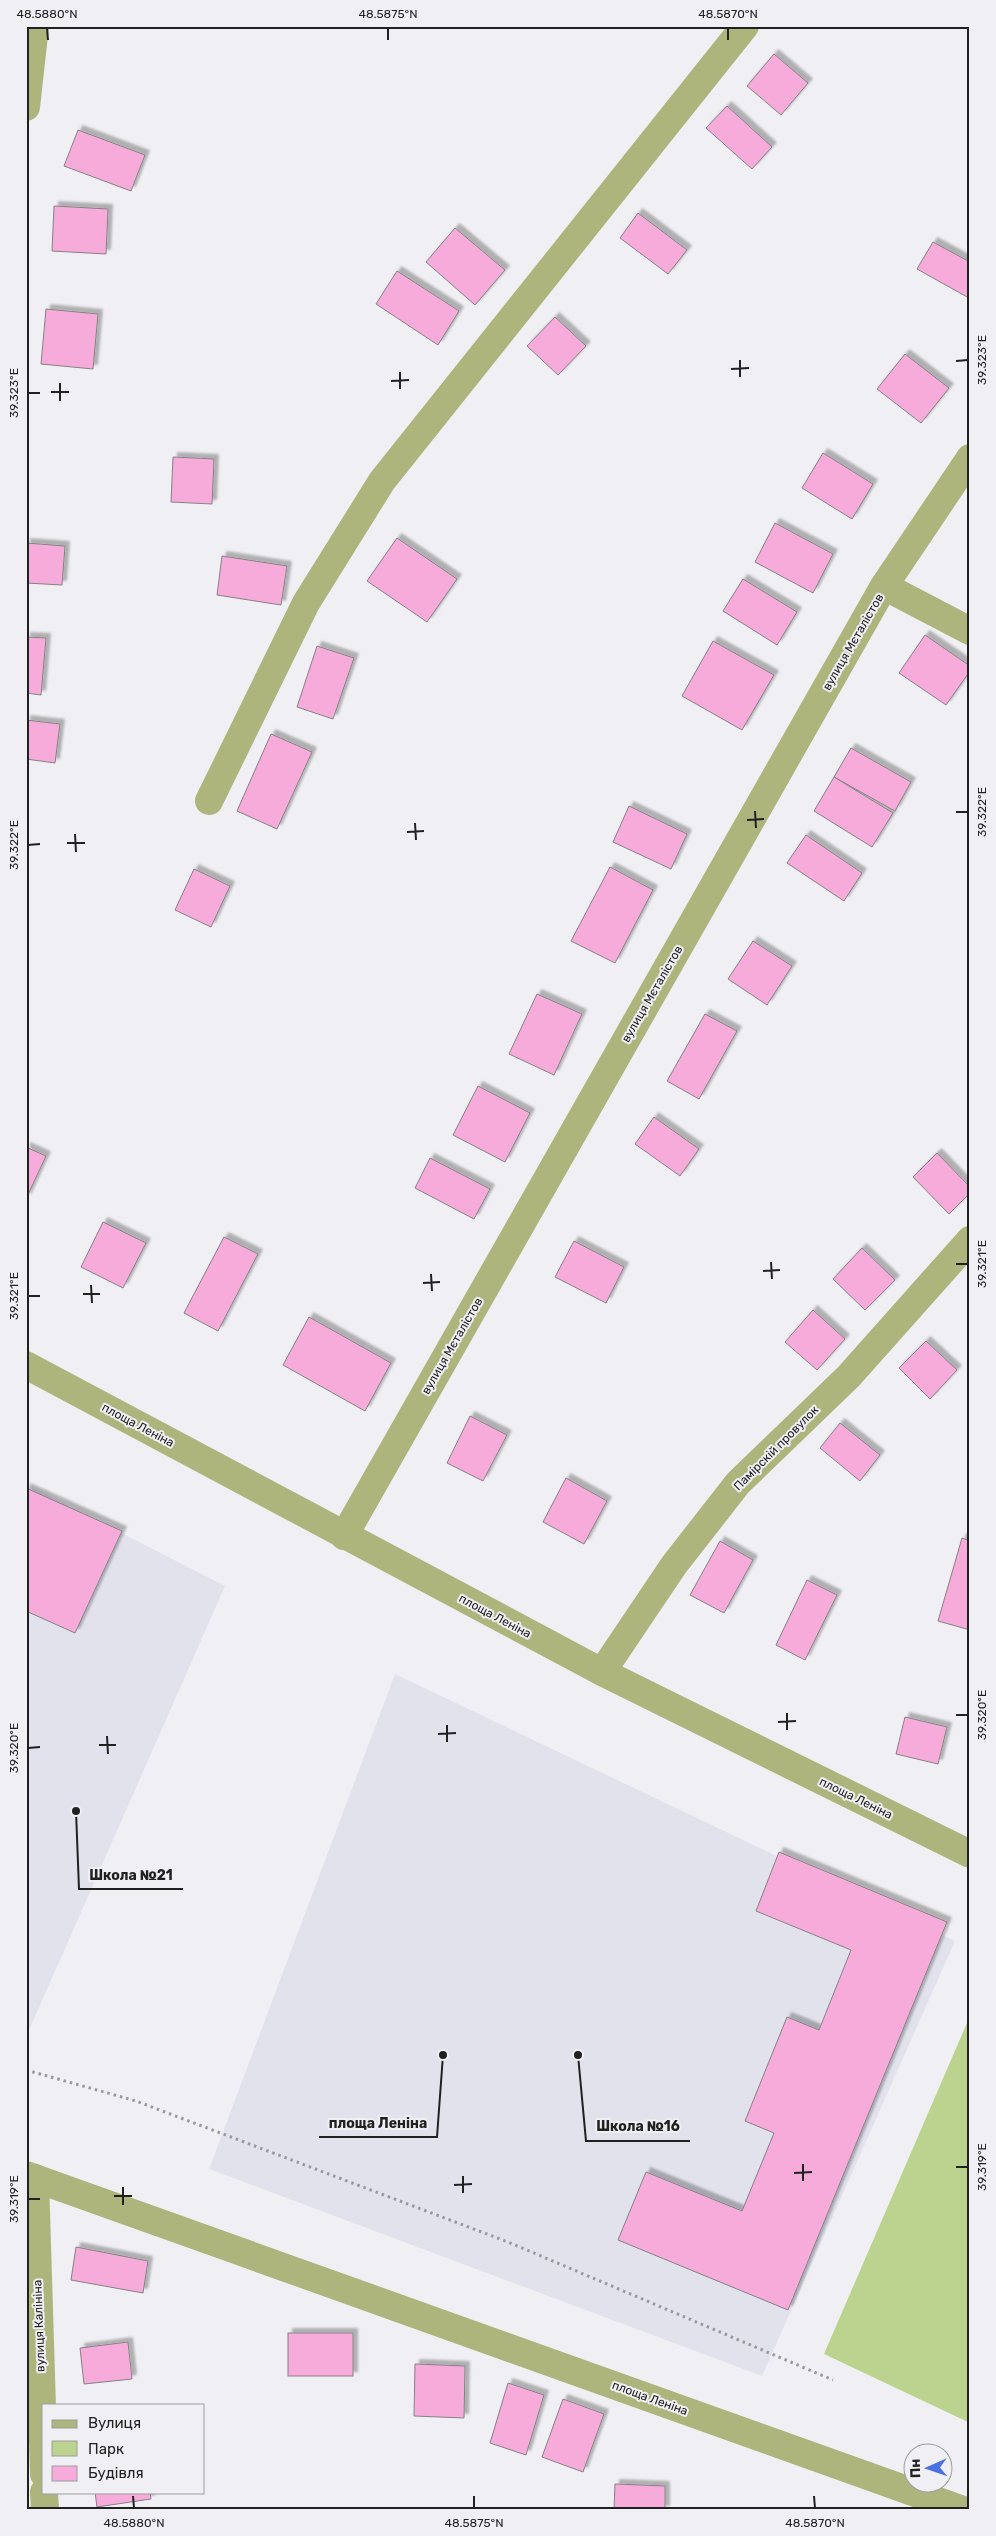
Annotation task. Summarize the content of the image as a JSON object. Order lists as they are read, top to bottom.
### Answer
{
  "streets": {
    "street": [
      "вулиця Мєталістов",
      "площа Леніна",
      "Памірскій провулок",
      "вулиця Калініна"
    ]
  },
  "crossings": [
    ["вулиця Мєталістов", "площа Леніна"],
    ["площа Леніна", "Памірскій провулок"],
    ["площа Леніна", "вулиця Калініна"]
  ],
  "places": ["Школа №21", "площа Леніна", "Школа №16"],
  "legend": ["Вулиця", "Парк", "Будівля"],
  "north": "left",
  "coordinates": [
    "48.5880°N",
    "48.5875°N",
    "48.5870°N",
    "39.323°E",
    "39.322°E",
    "39.321°E",
    "39.320°E",
    "39.319°E"
  ]
}
